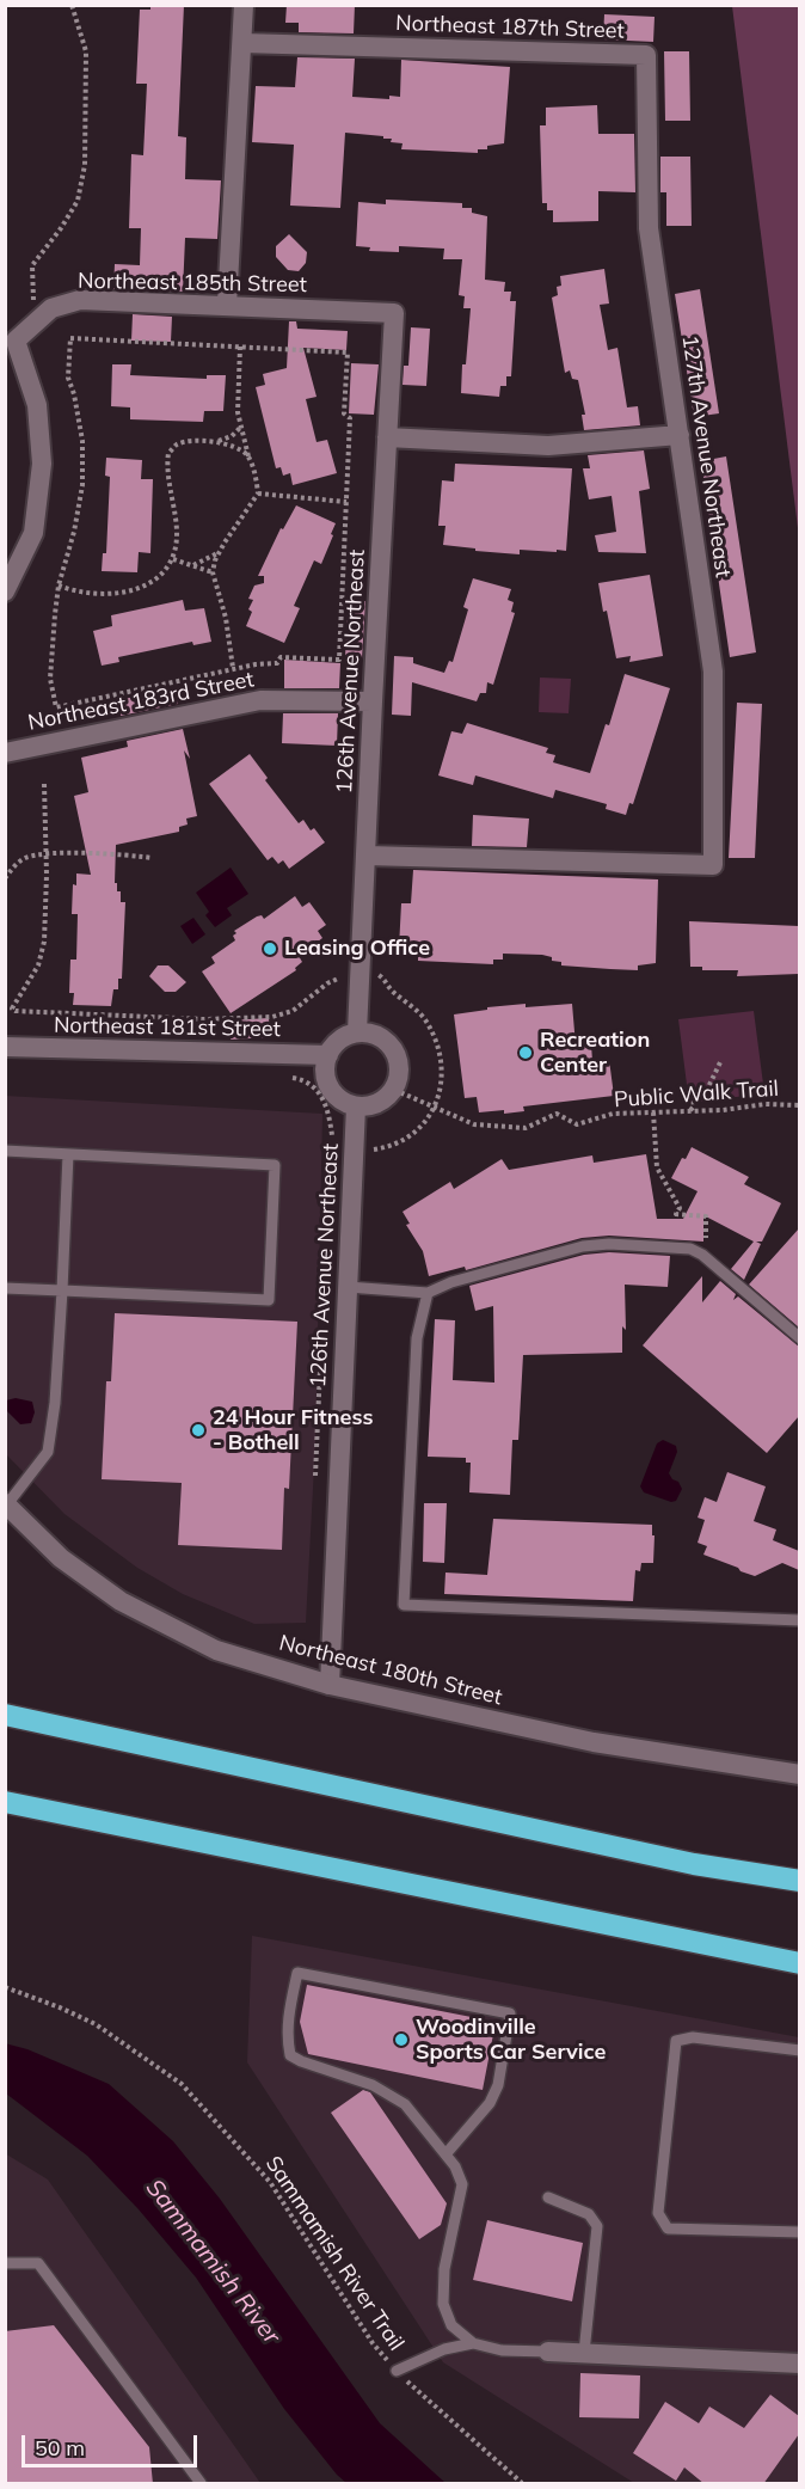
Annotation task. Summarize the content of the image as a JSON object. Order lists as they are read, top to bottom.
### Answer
{
  "streets": {
    "street": [
      "Northeast 187th Street",
      "Northeast 185th Street",
      "127th Avenue Northeast",
      "126th Avenue Northeast",
      "Northeast 183rd Street",
      "Northeast 181st Street",
      "Northeast 180th Street"
    ],
    "path": ["Public Walk Trail", "Sammamish River Trail"]
  },
  "crossings": [
    ["Northeast 187th Street", "127th Avenue Northeast"],
    ["Northeast 185th Street", "126th Avenue Northeast"],
    ["127th Avenue Northeast", "126th Avenue Northeast"],
    ["126th Avenue Northeast", "Northeast 183rd Street"],
    ["126th Avenue Northeast", "Northeast 181st Street"],
    ["126th Avenue Northeast", "Public Walk Trail"],
    ["126th Avenue Northeast", "Northeast 180th Street"],
    ["Northeast 181st Street", "Public Walk Trail"]
  ],
  "water": ["Sammamish River"],
  "places": [
    "Leasing Office",
    "Recreation Center",
    "24 Hour Fitness - Bothell",
    "Woodinville Sports Car Service"
  ],
  "scale_bar": "50 m"
}
